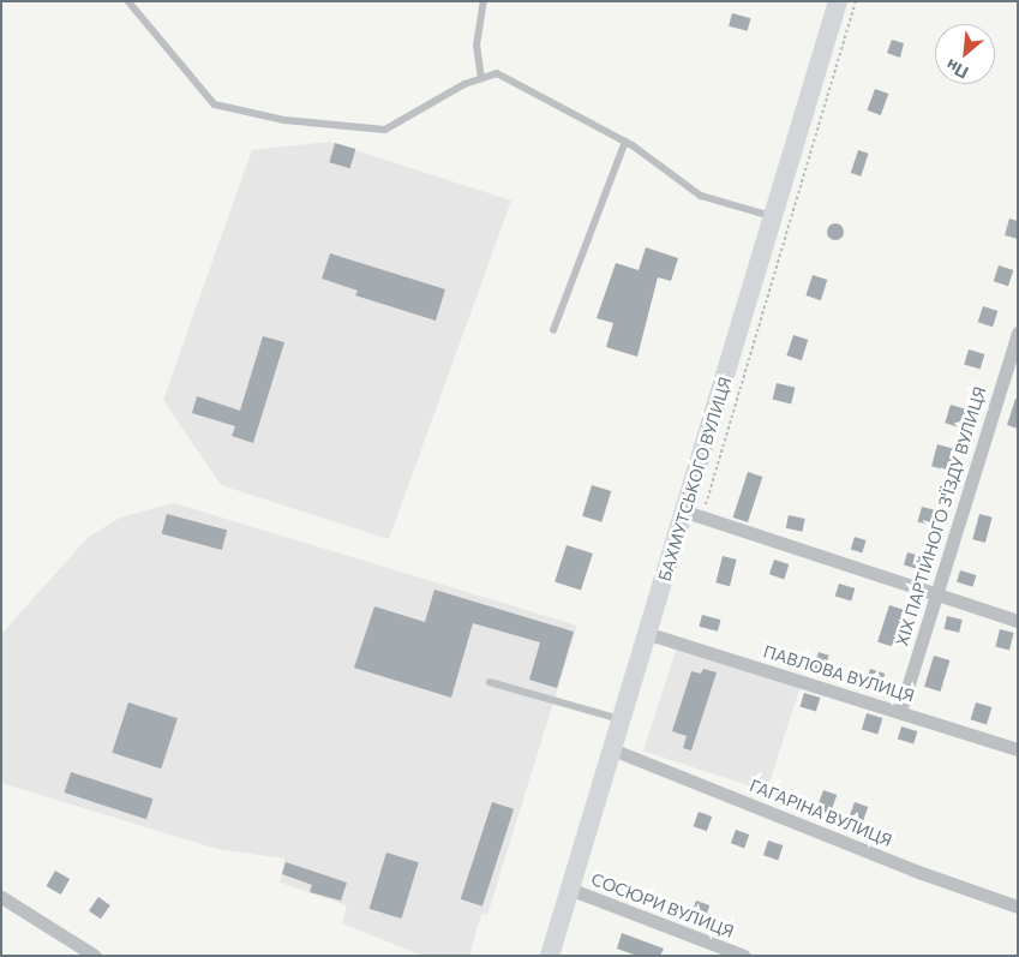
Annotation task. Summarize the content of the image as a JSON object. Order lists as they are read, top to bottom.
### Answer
{
  "streets": {
    "main road": ["БАХМУТСЬКОГО ВУЛИЦЯ"],
    "street": [
      "XIX ПАРТІЙНОГО З'ЇЗДУ ВУЛИЦЯ",
      "ПАВЛОВА ВУЛИЦЯ",
      "ГАГАРІНА ВУЛИЦЯ",
      "СОСЮРИ ВУЛИЦЯ"
    ]
  },
  "crossings": [
    ["БАХМУТСЬКОГО ВУЛИЦЯ", "ПАВЛОВА ВУЛИЦЯ"],
    ["БАХМУТСЬКОГО ВУЛИЦЯ", "ГАГАРІНА ВУЛИЦЯ"],
    ["БАХМУТСЬКОГО ВУЛИЦЯ", "СОСЮРИ ВУЛИЦЯ"],
    ["XIX ПАРТІЙНОГО З'ЇЗДУ ВУЛИЦЯ", "ПАВЛОВА ВУЛИЦЯ"]
  ],
  "north": "bottom left"
}
